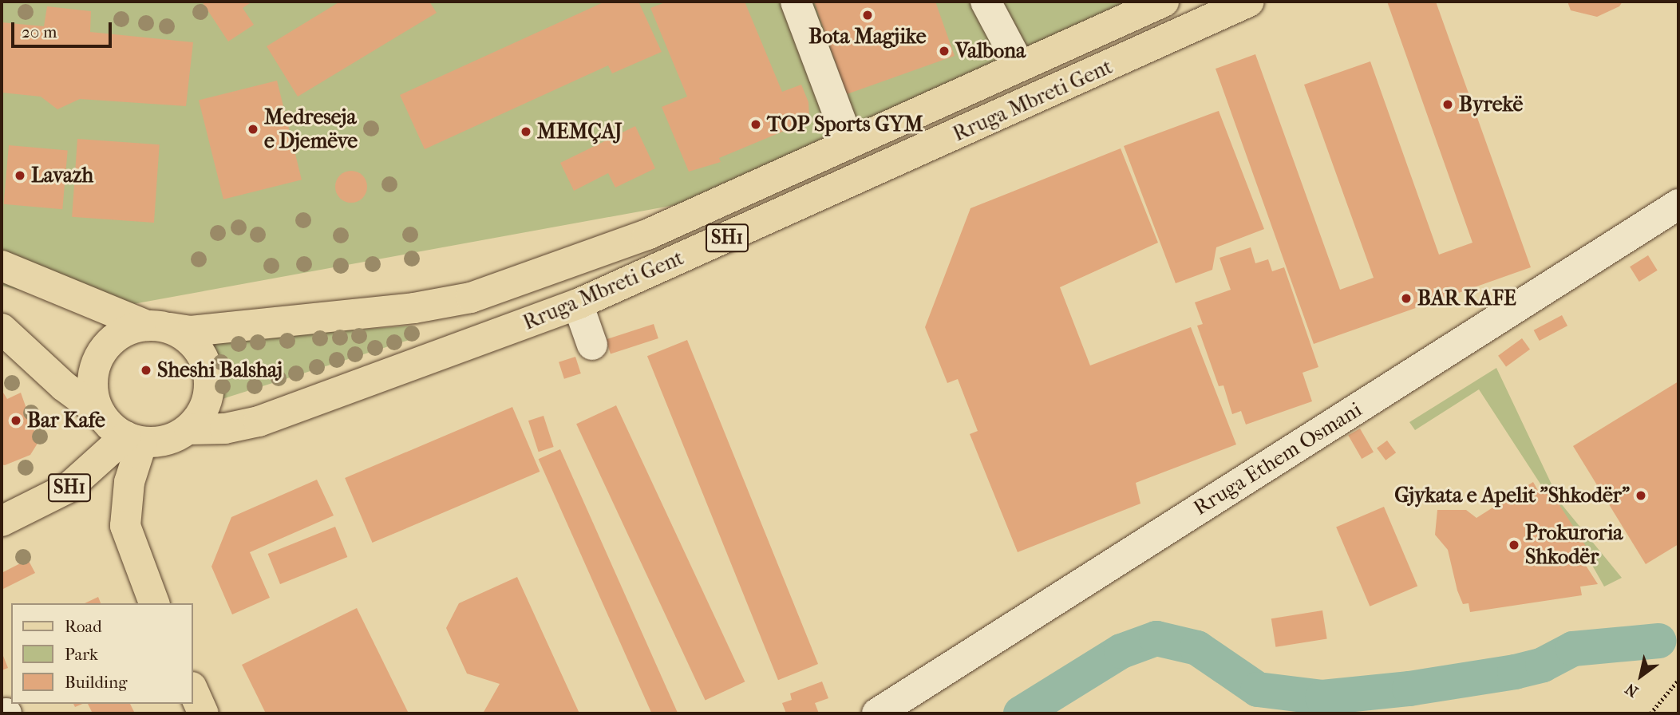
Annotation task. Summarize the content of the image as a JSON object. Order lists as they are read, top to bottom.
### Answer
{
  "streets": {
    "main road": ["Rruga Mbreti Gent", "SH1"],
    "street": ["Rruga Ethem Osmani"]
  },
  "crossings": [
    ["Rruga Mbreti Gent", "SH1"]
  ],
  "places": [
    "Bota Magjike",
    "Valbona",
    "Byrekë",
    "TOP Sports GYM",
    "Medreseja e Djemëve",
    "MEMÇAJ",
    "Lavazh",
    "BAR KAFE",
    "Sheshi Balshaj",
    "Bar Kafe",
    "Gjykata e Apelit \"Shkodër\"",
    "Prokuroria Shkodër"
  ],
  "legend": ["Road", "Park", "Building"],
  "scale_bar": "20 m",
  "north": "bottom left"
}
